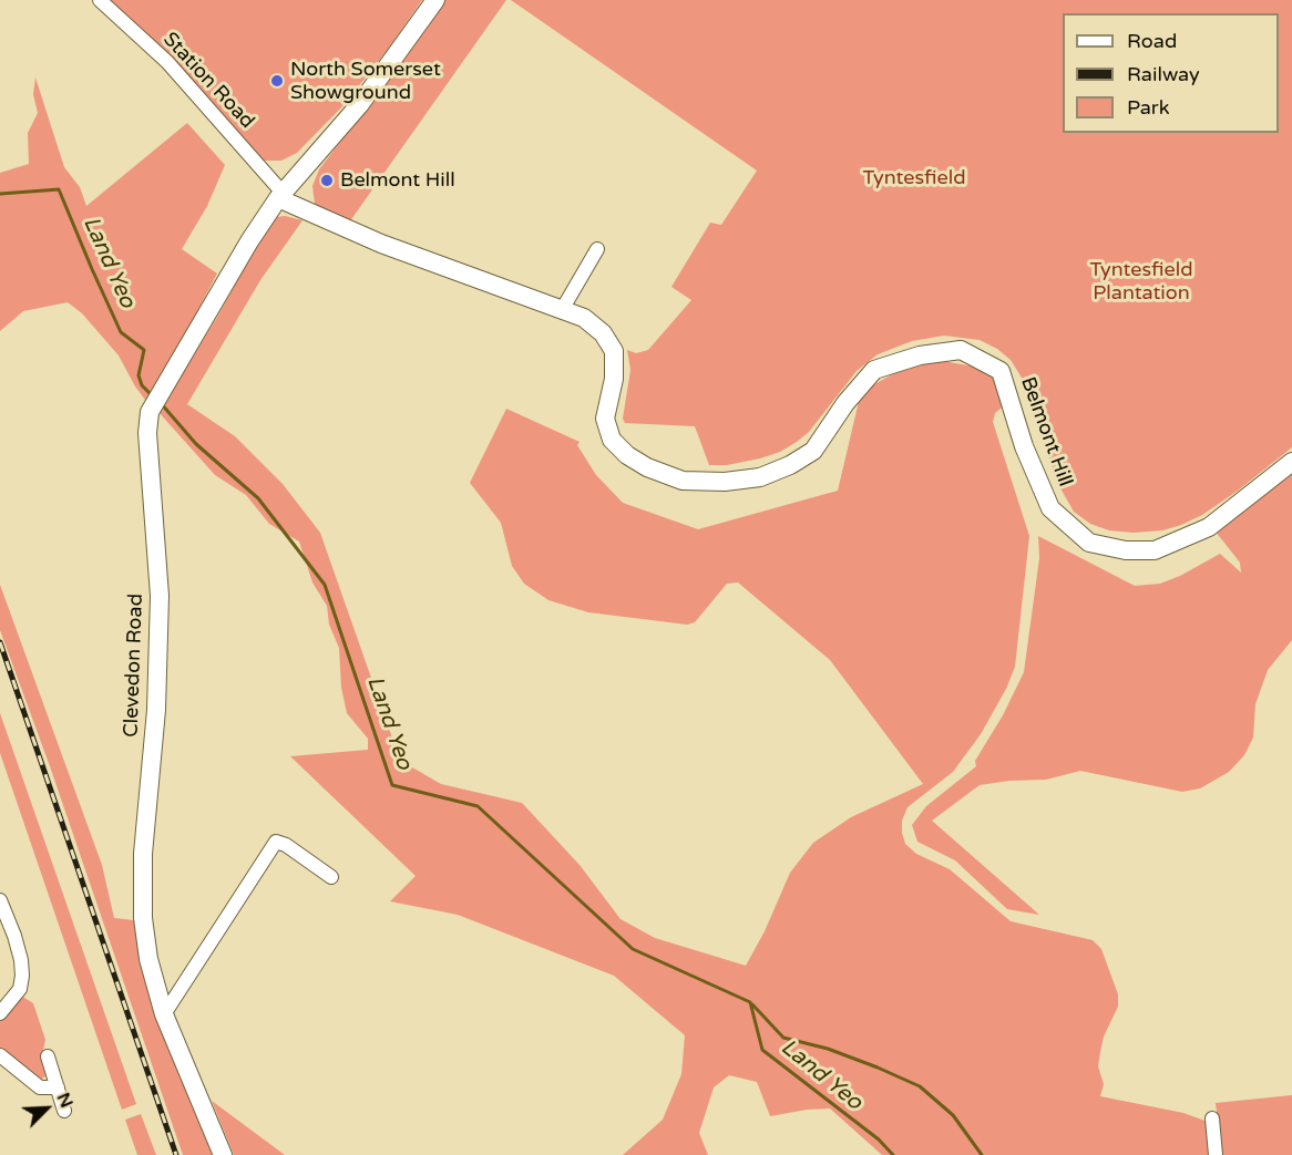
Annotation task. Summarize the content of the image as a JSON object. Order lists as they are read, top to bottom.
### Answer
{
  "streets": {
    "main road": ["Belmont Hill", "Clevedon Road"],
    "street": ["Station Road"]
  },
  "crossings": [
    ["Station Road", "Belmont Hill"],
    ["Station Road", "Clevedon Road"],
    ["Belmont Hill", "Clevedon Road"]
  ],
  "water": ["Land Yeo"],
  "parks": ["Tyntesfield", "Tyntesfield Plantation"],
  "places": ["North Somerset Showground", "Belmont Hill"],
  "legend": ["Road", "Railway", "Park"],
  "north": "top right"
}
